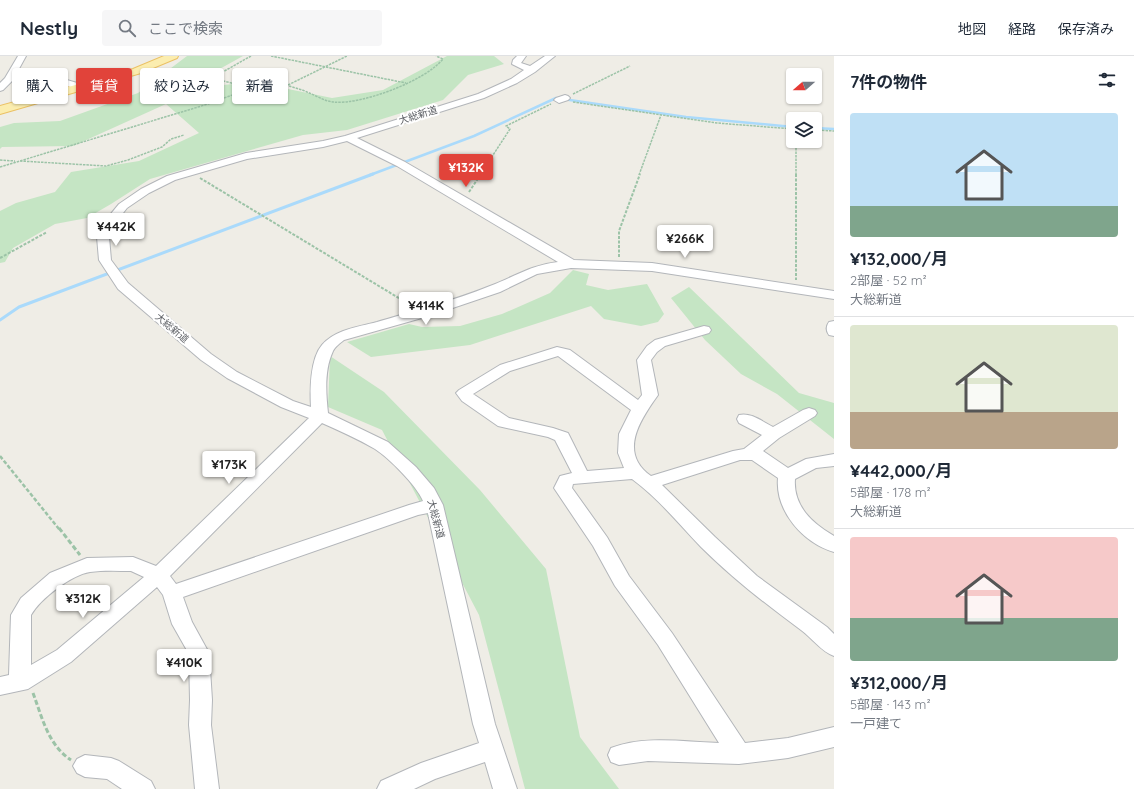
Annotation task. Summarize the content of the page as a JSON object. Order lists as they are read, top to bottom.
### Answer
{
  "streets": {
    "street": ["大総新道"]
  },
  "north": "left",
  "page": {
    "header": "Nestly",
    "search": "ここで検索",
    "nav": ["地図", "経路", "保存済み"],
    "heading": "7件の物件",
    "chip": [
      "購入",
      "賃貸",
      "絞り込み",
      "新着"
    ],
    "list": [
      {
        "name": "¥132,000/月",
        "note": "2部屋 · 52 m² · 大総新道"
      },
      {
        "name": "¥442,000/月",
        "note": "5部屋 · 178 m² · 大総新道"
      },
      {
        "name": "¥312,000/月",
        "note": "5部屋 · 143 m² · 一戸建て"
      }
    ],
    "price": [
      "¥132K",
      "¥442K",
      "¥266K",
      "¥414K",
      "¥173K",
      "¥312K",
      "¥410K"
    ]
  }
}
